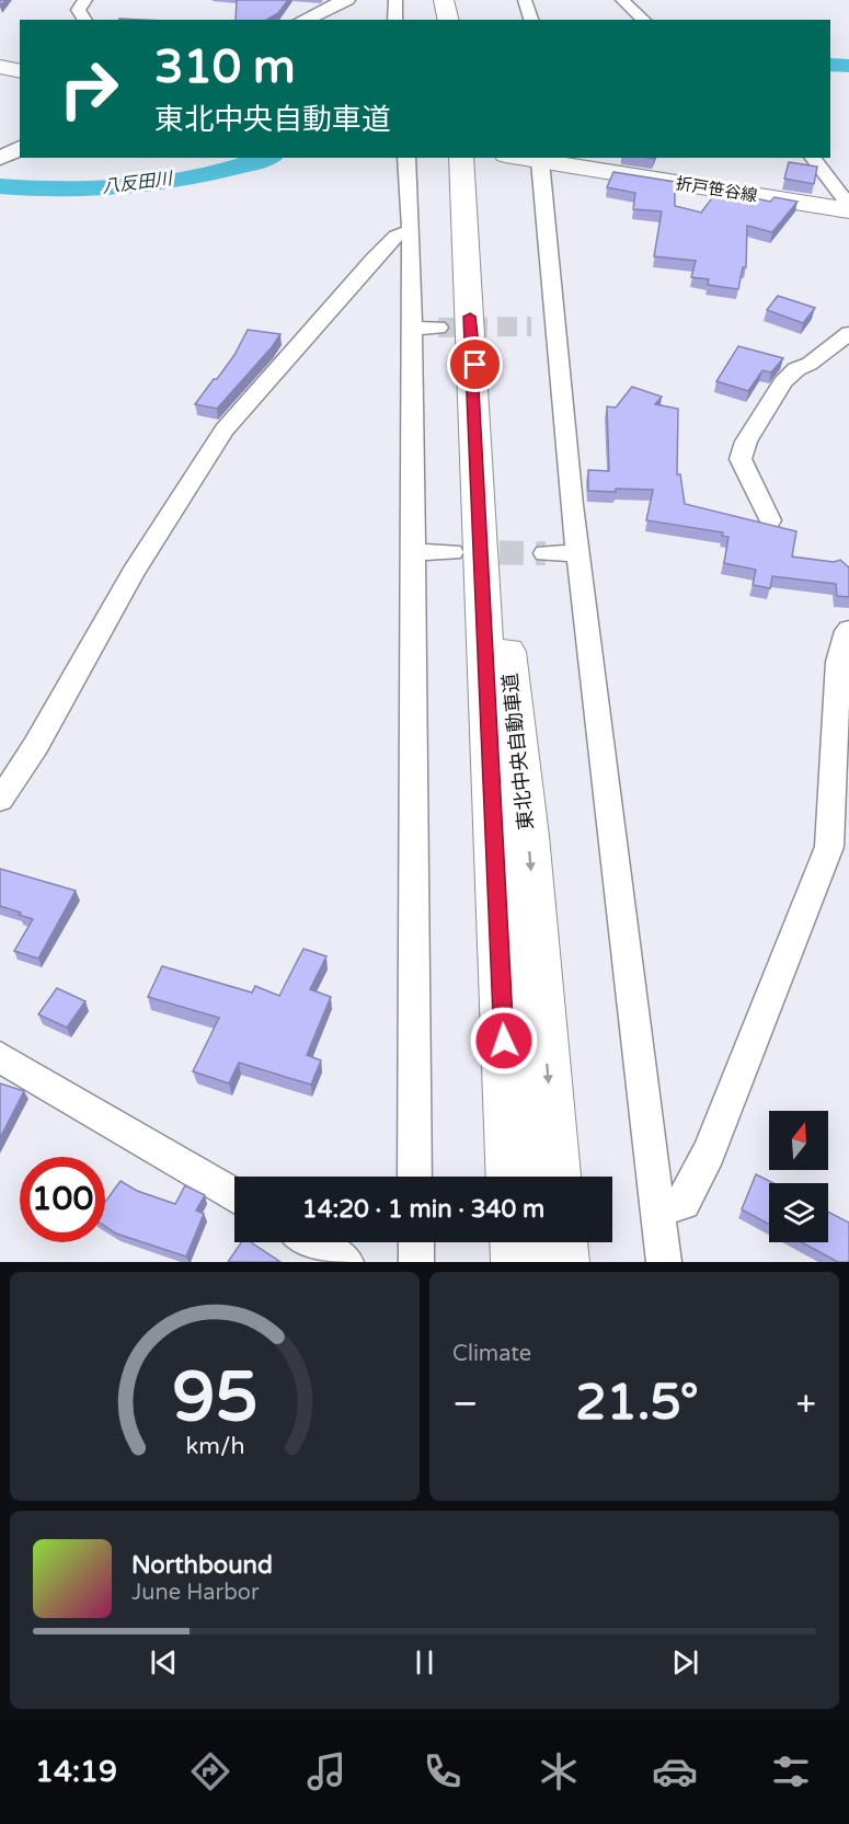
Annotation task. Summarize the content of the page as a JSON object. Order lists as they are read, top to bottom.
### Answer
{
  "streets": {
    "highway": ["東北中央自動車道"],
    "main road": ["折戸笹谷線"]
  },
  "water": ["八反田川"],
  "north": "top",
  "page": {
    "turn": ["310 m", "東北中央自動車道"],
    "limit": "100",
    "trip": "14:20 · 1 min · 340 m",
    "tile": "Climate",
    "heat": ["−", "21.5°", "+"],
    "song": ["Northbound", "June Harbor"],
    "tabs": "14:19",
    "gauge": ["95", "km/h"]
  }
}
